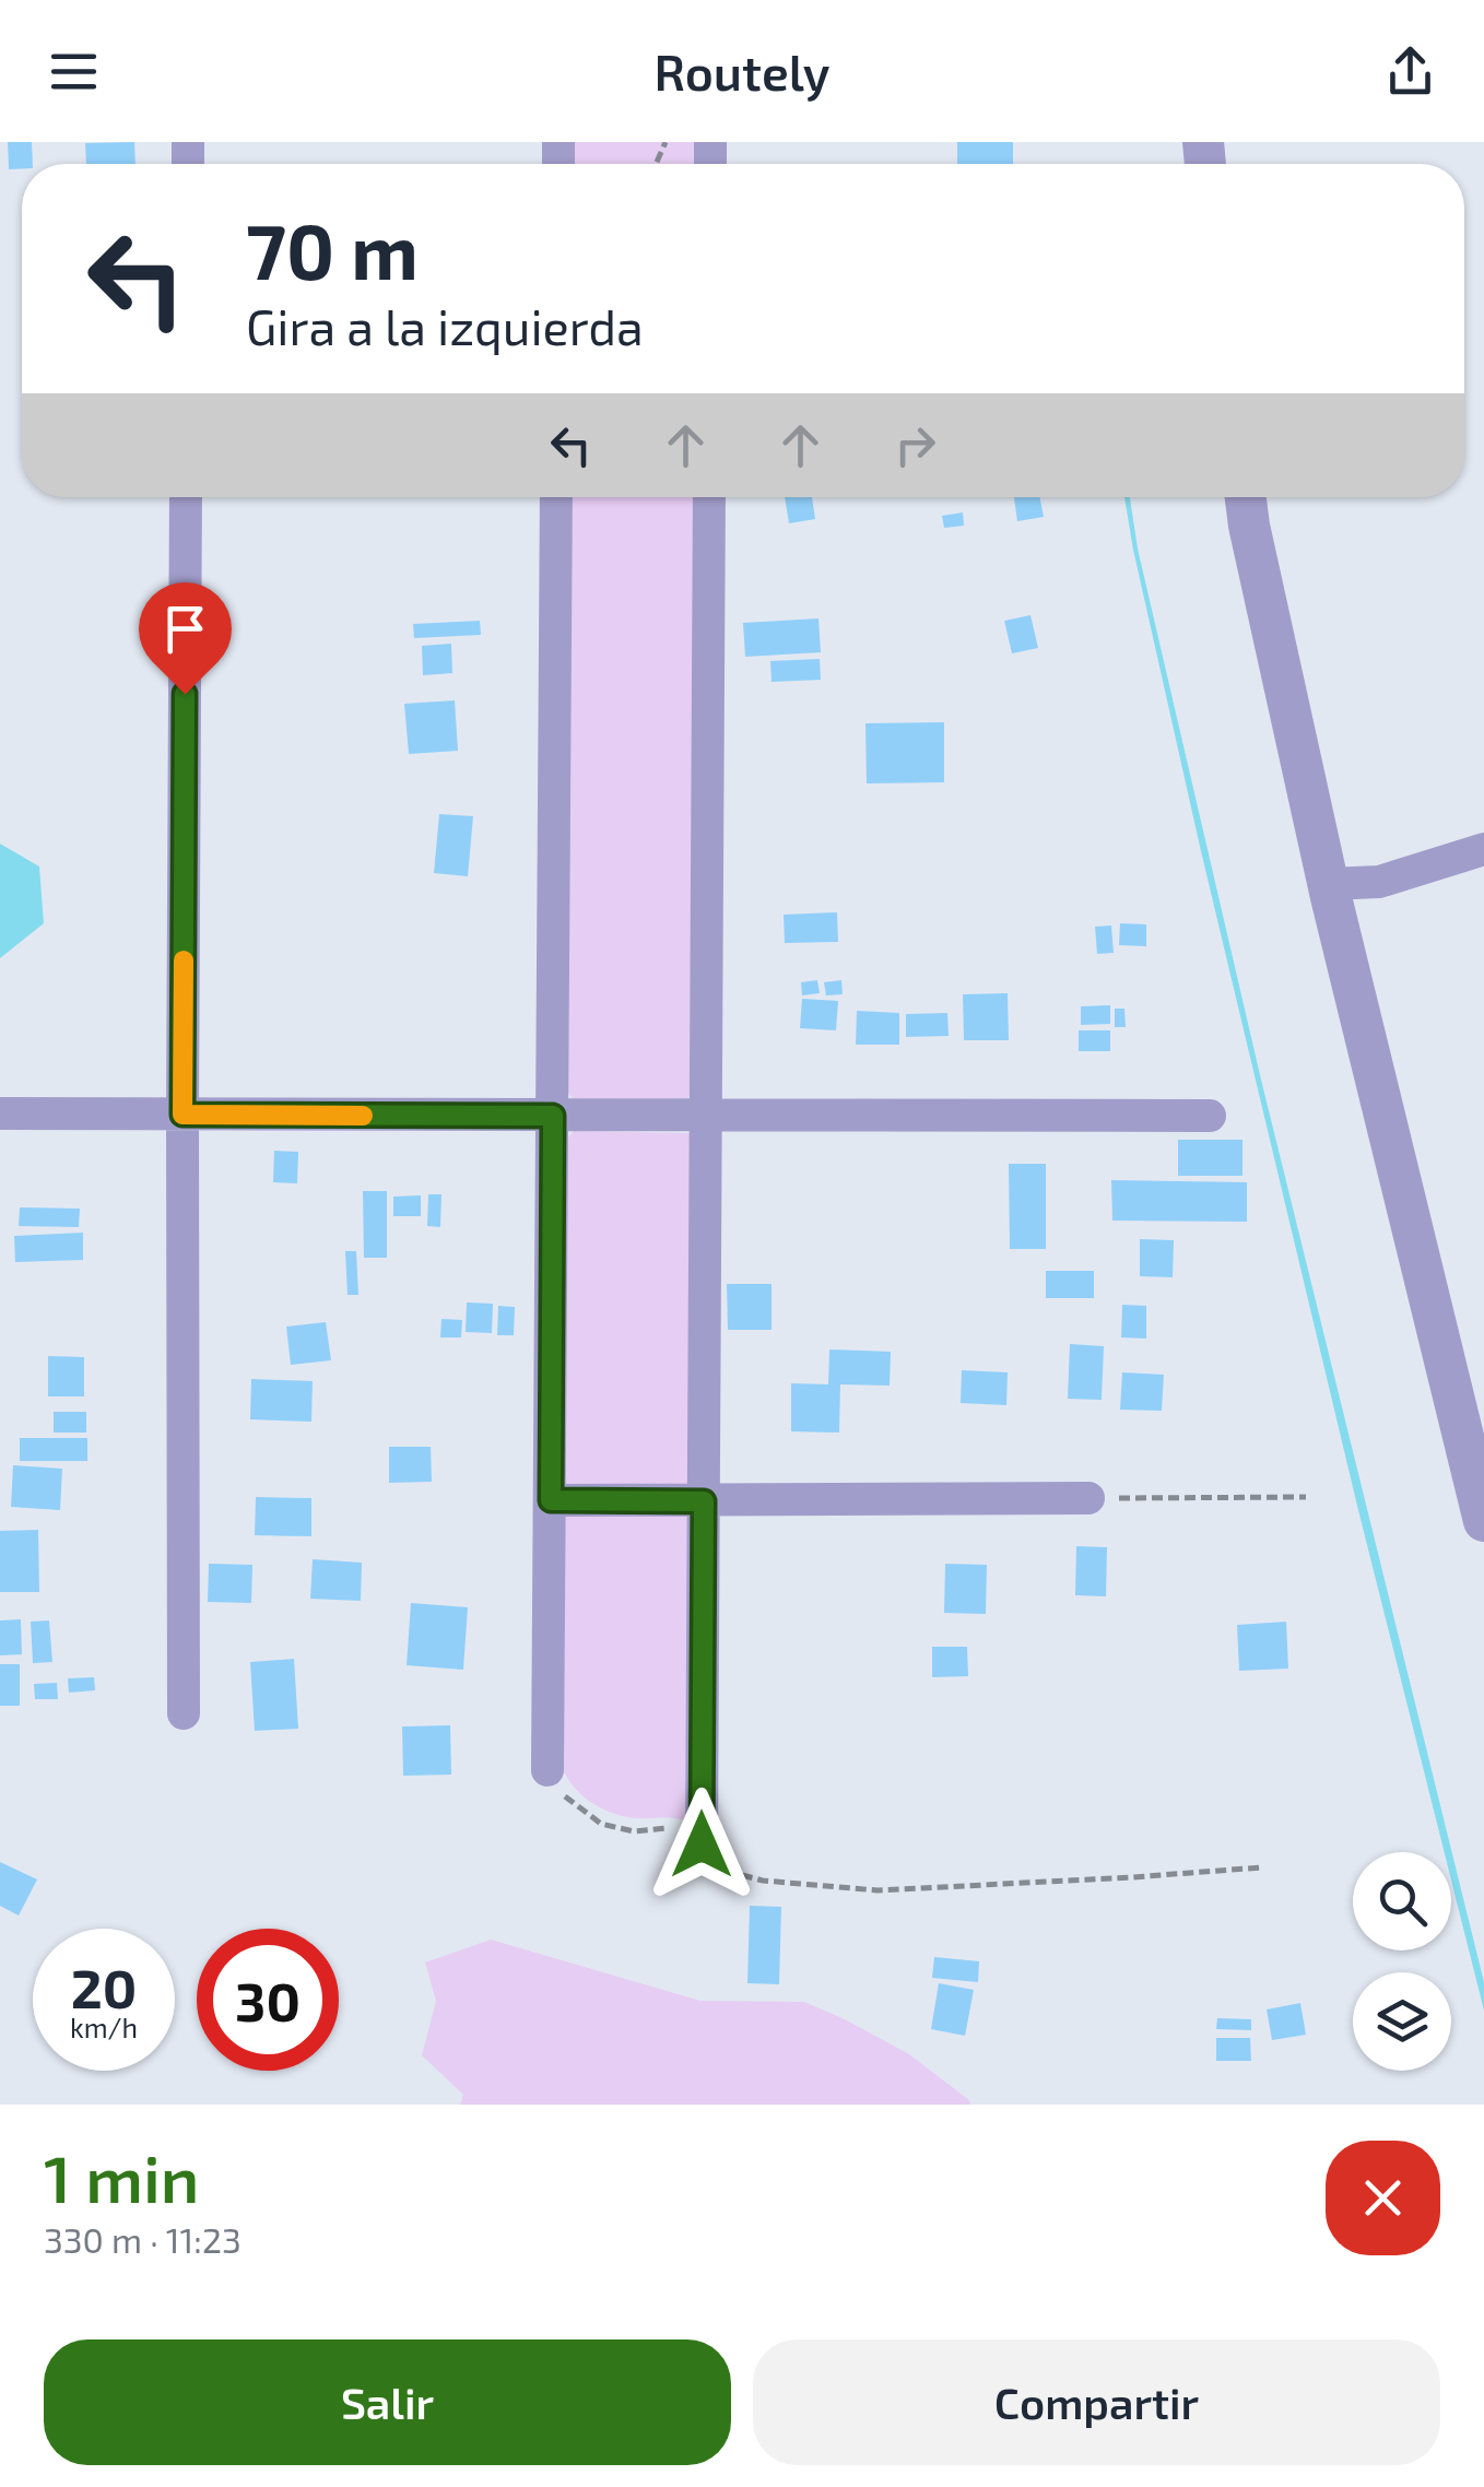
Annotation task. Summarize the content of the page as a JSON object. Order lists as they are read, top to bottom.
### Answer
{
  "page": {
    "header": "Routely",
    "turn": ["70 m", "Gira a la izquierda"],
    "speed": "20 km/h",
    "limit": "30",
    "heading": ["1 min", "330 m · 11:23"],
    "buttons": ["Salir", "Compartir"]
  }
}
